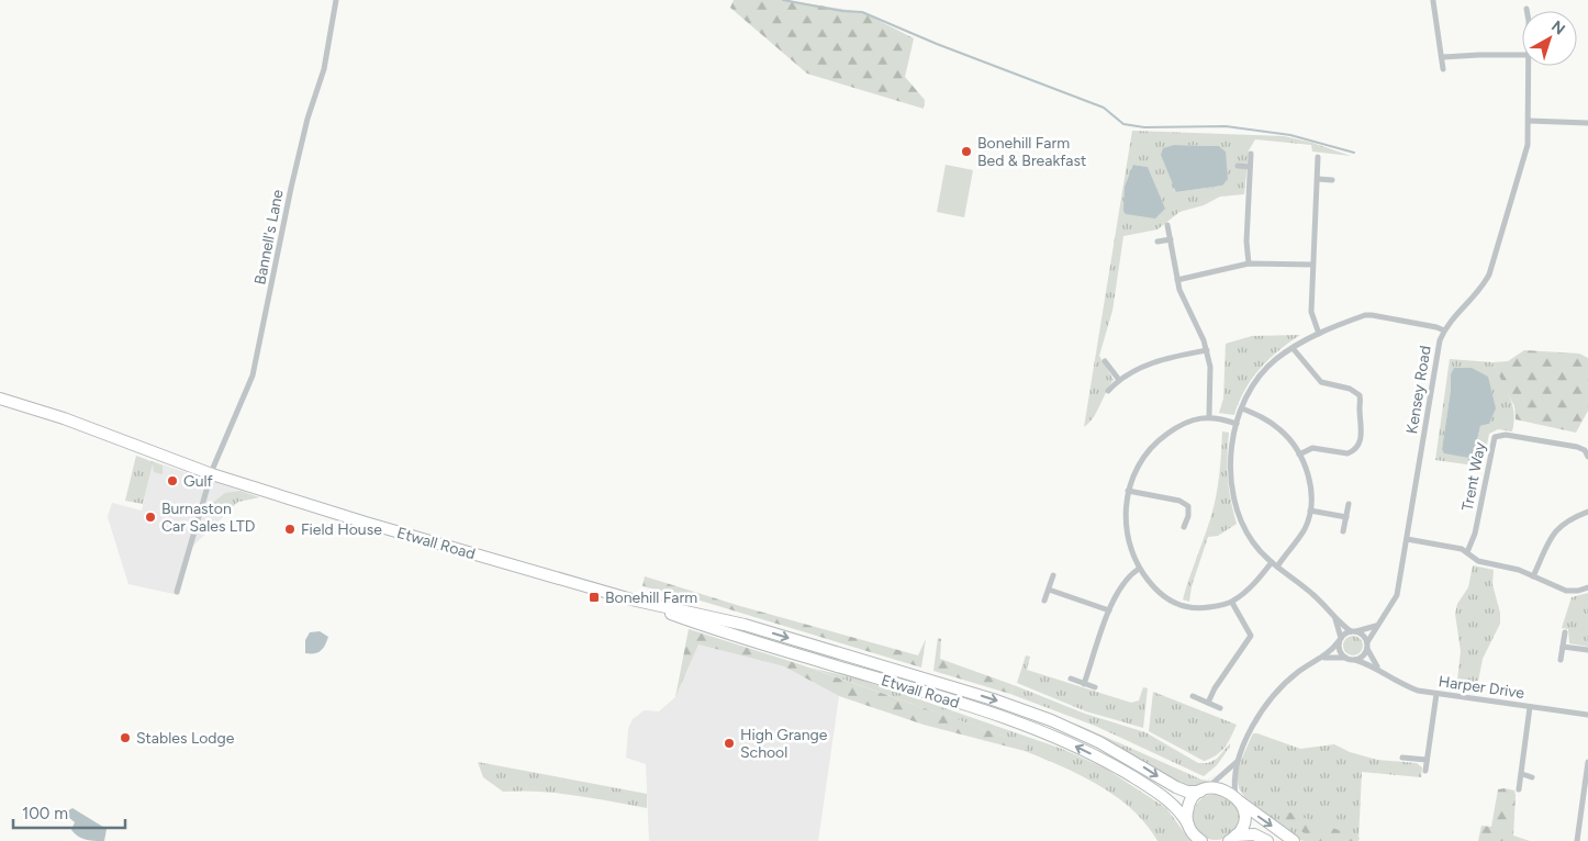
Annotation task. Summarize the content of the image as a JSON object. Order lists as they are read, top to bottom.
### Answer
{
  "streets": {
    "highway": ["Etwall Road"],
    "street": [
      "Bannell's Lane",
      "Kensey Road",
      "Trent Way",
      "Harper Drive"
    ]
  },
  "crossings": [
    ["Bannell's Lane", "Etwall Road"],
    ["Kensey Road", "Harper Drive"]
  ],
  "places": {
    "other": [
      "Bonehill Farm Bed & Breakfast",
      "Gulf",
      "Burnaston Car Sales LTD",
      "Field House",
      "Stables Lodge",
      "High Grange School"
    ],
    "transit": ["Bonehill Farm"]
  },
  "scale_bar": "100 m",
  "north": "top right"
}
